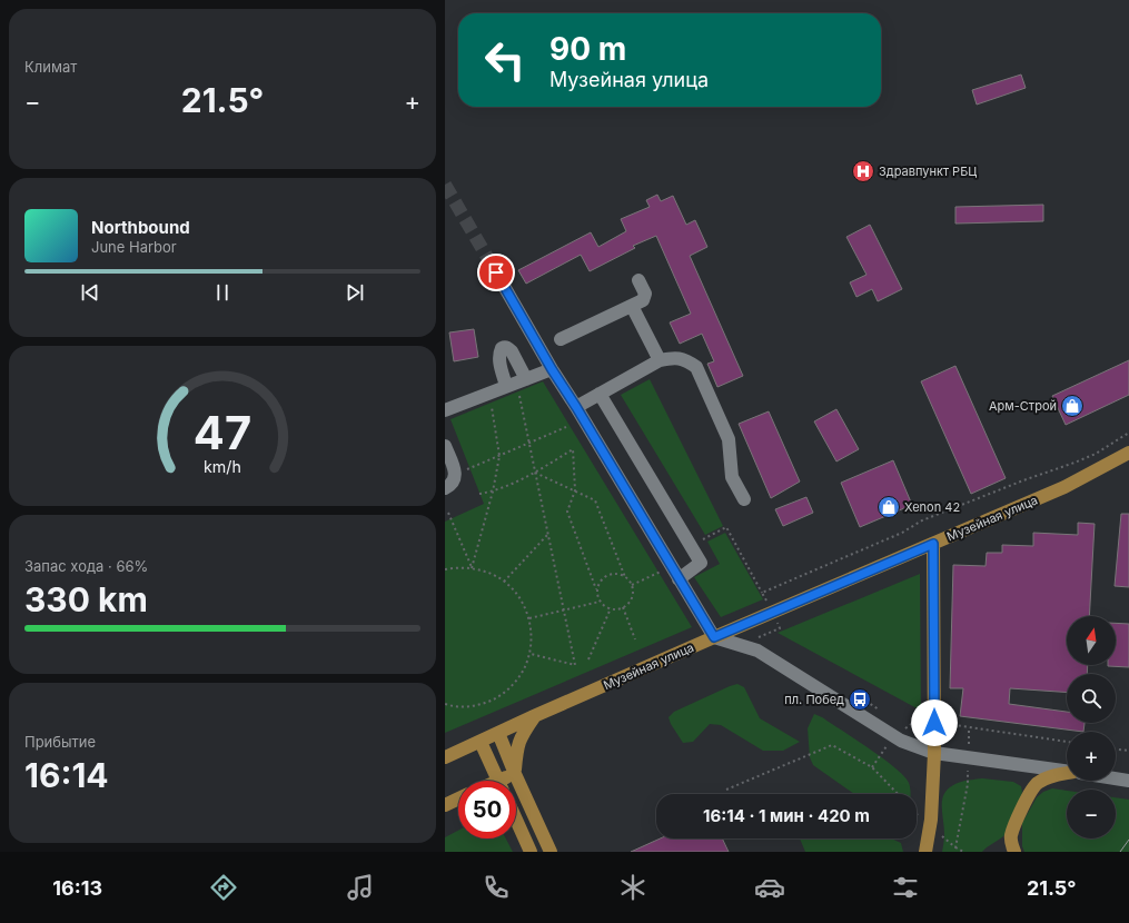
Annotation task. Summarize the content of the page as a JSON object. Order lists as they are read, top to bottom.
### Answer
{
  "streets": {
    "main road": ["Музейная улица"]
  },
  "places": {
    "hospital": ["Здравпункт РБЦ"],
    "shop": ["Арм-Строй", "Xenon 42"],
    "bus stop": ["пл. Побед"]
  },
  "north": "top",
  "page": {
    "tile": [
      "Климат",
      ["Запас хода · 66%", "330 km"],
      ["Прибытие", "16:14"]
    ],
    "turn": ["90 m", "Музейная улица"],
    "heat": ["−", "21.5°", "+"],
    "song": ["Northbound", "June Harbor"],
    "map_buttons": ["+", "−"],
    "limit": "50",
    "trip": "16:14 · 1 мин · 420 m",
    "tabs": ["16:13", "21.5°"],
    "gauge": ["47", "km/h"]
  }
}
